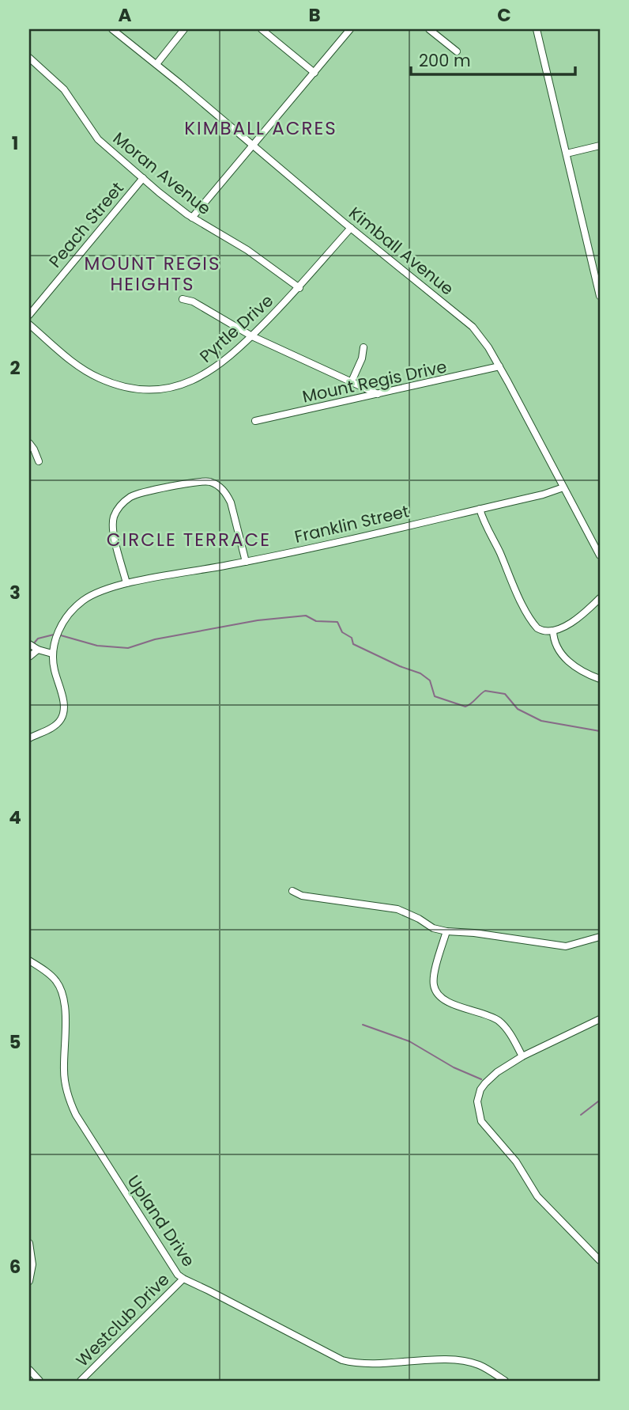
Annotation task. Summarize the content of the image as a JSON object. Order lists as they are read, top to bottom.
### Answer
{
  "streets": {
    "street": [
      "Moran Avenue",
      "Peach Street",
      "Kimball Avenue",
      "Pyrtle Drive",
      "Mount Regis Drive",
      "Franklin Street",
      "Upland Drive",
      "Westclub Drive"
    ]
  },
  "crossings": [
    ["Moran Avenue", "Peach Street"],
    ["Moran Avenue", "Pyrtle Drive"],
    ["Kimball Avenue", "Pyrtle Drive"],
    ["Kimball Avenue", "Mount Regis Drive"],
    ["Kimball Avenue", "Franklin Street"],
    ["Upland Drive", "Westclub Drive"]
  ],
  "districts": ["KIMBALL ACRES", "MOUNT REGIS HEIGHTS", "CIRCLE TERRACE"],
  "scale_bar": "200 m",
  "grid": {
    "columns": ["A", "B", "C"],
    "rows": [
      "1",
      "2",
      "3",
      "4",
      "5",
      "6"
    ]
  }
}
